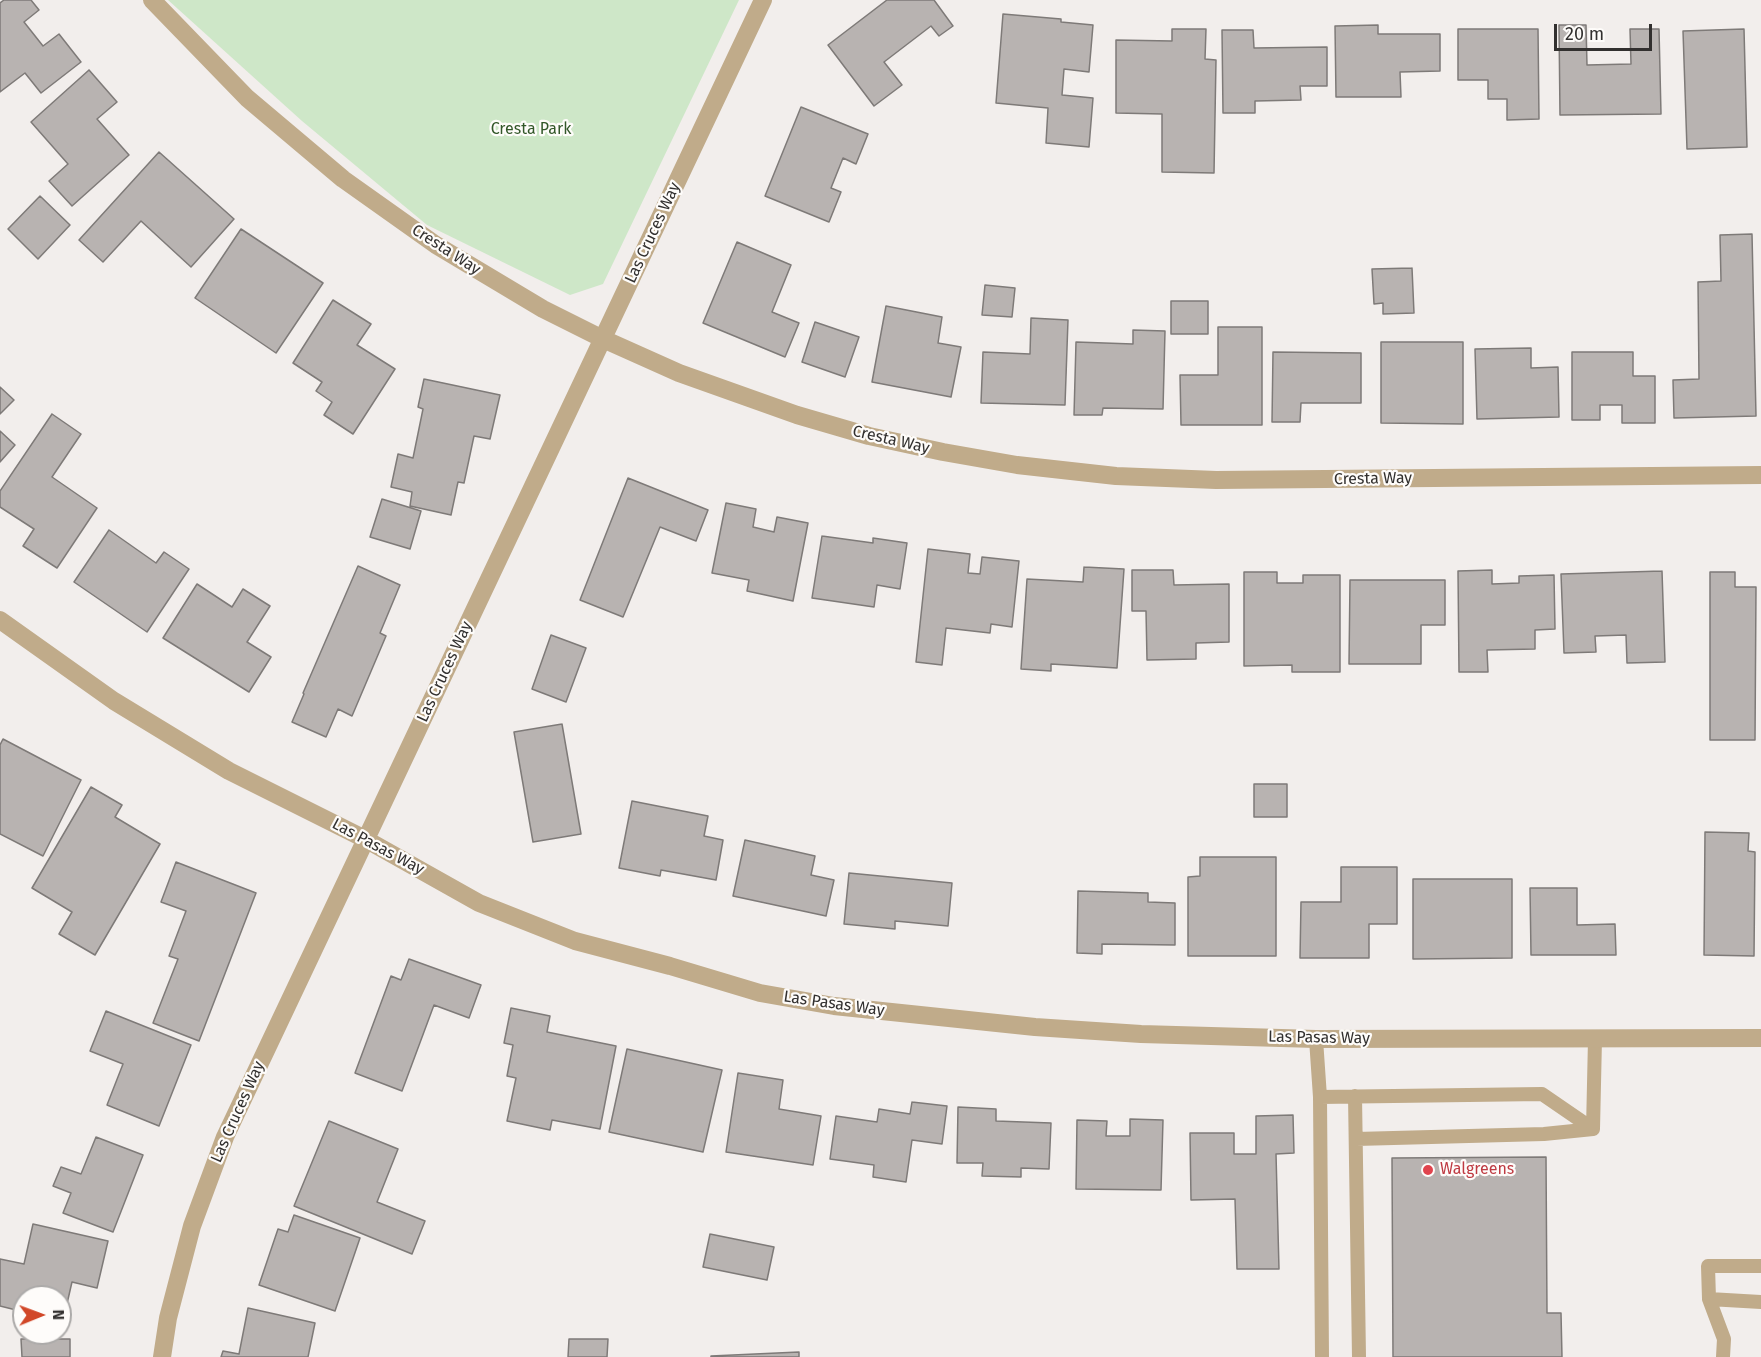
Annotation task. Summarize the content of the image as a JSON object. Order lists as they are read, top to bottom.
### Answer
{
  "streets": {
    "street": ["Las Cruces Way", "Cresta Way", "Las Pasas Way"]
  },
  "crossings": [
    ["Las Cruces Way", "Cresta Way"],
    ["Las Cruces Way", "Las Pasas Way"]
  ],
  "parks": ["Cresta Park"],
  "places": ["Walgreens"],
  "scale_bar": "20 m",
  "north": "right"
}
